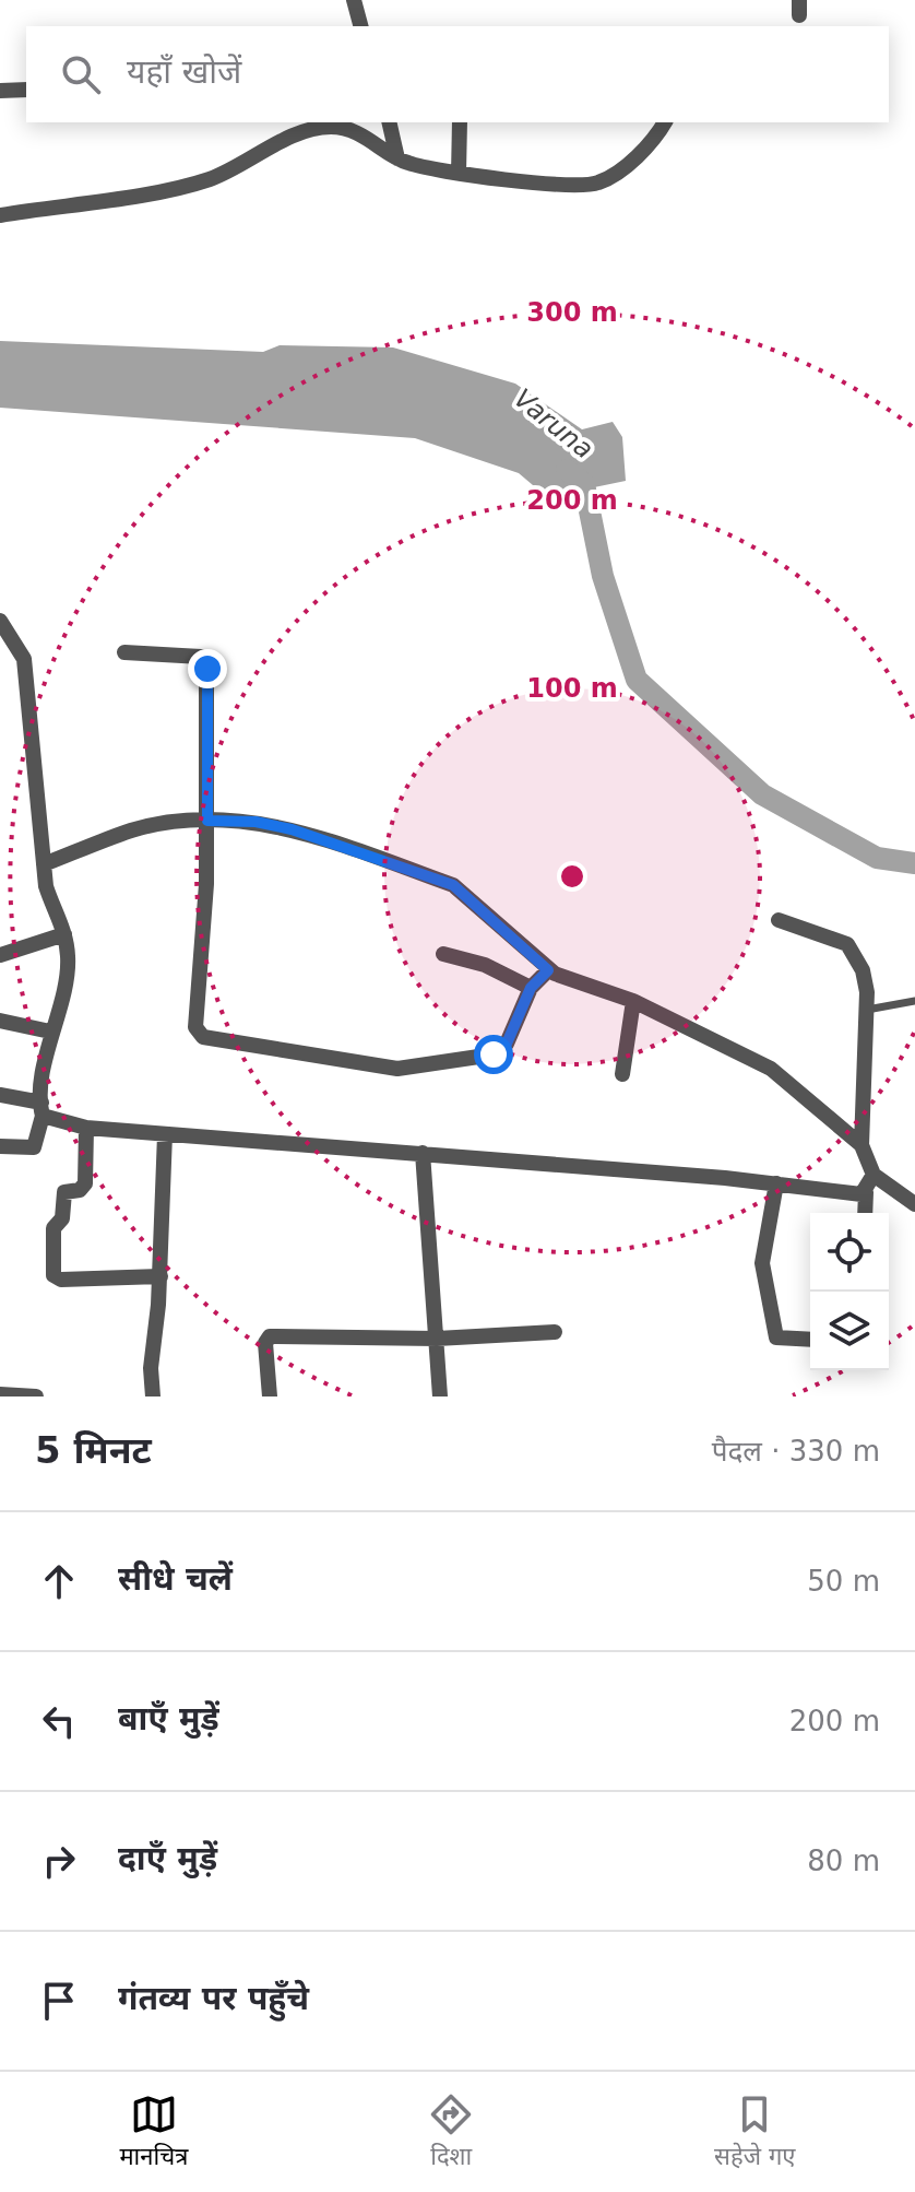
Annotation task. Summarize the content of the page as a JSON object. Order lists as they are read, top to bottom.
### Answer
{
  "water": ["Varuna"],
  "page": {
    "search": "यहाँ खोजें",
    "heading": ["5 मिनट", "पैदल · 330 m"],
    "list": [
      ["सीधे चलें", "50 m"],
      ["बाएँ मुड़ें", "200 m"],
      ["दाएँ मुड़ें", "80 m"],
      "गंतव्य पर पहुँचे"
    ],
    "nav": ["मानचित्र", "दिशा", "सहेजे गए"]
  },
  "rings": ["300 m", "200 m", "100 m"]
}
